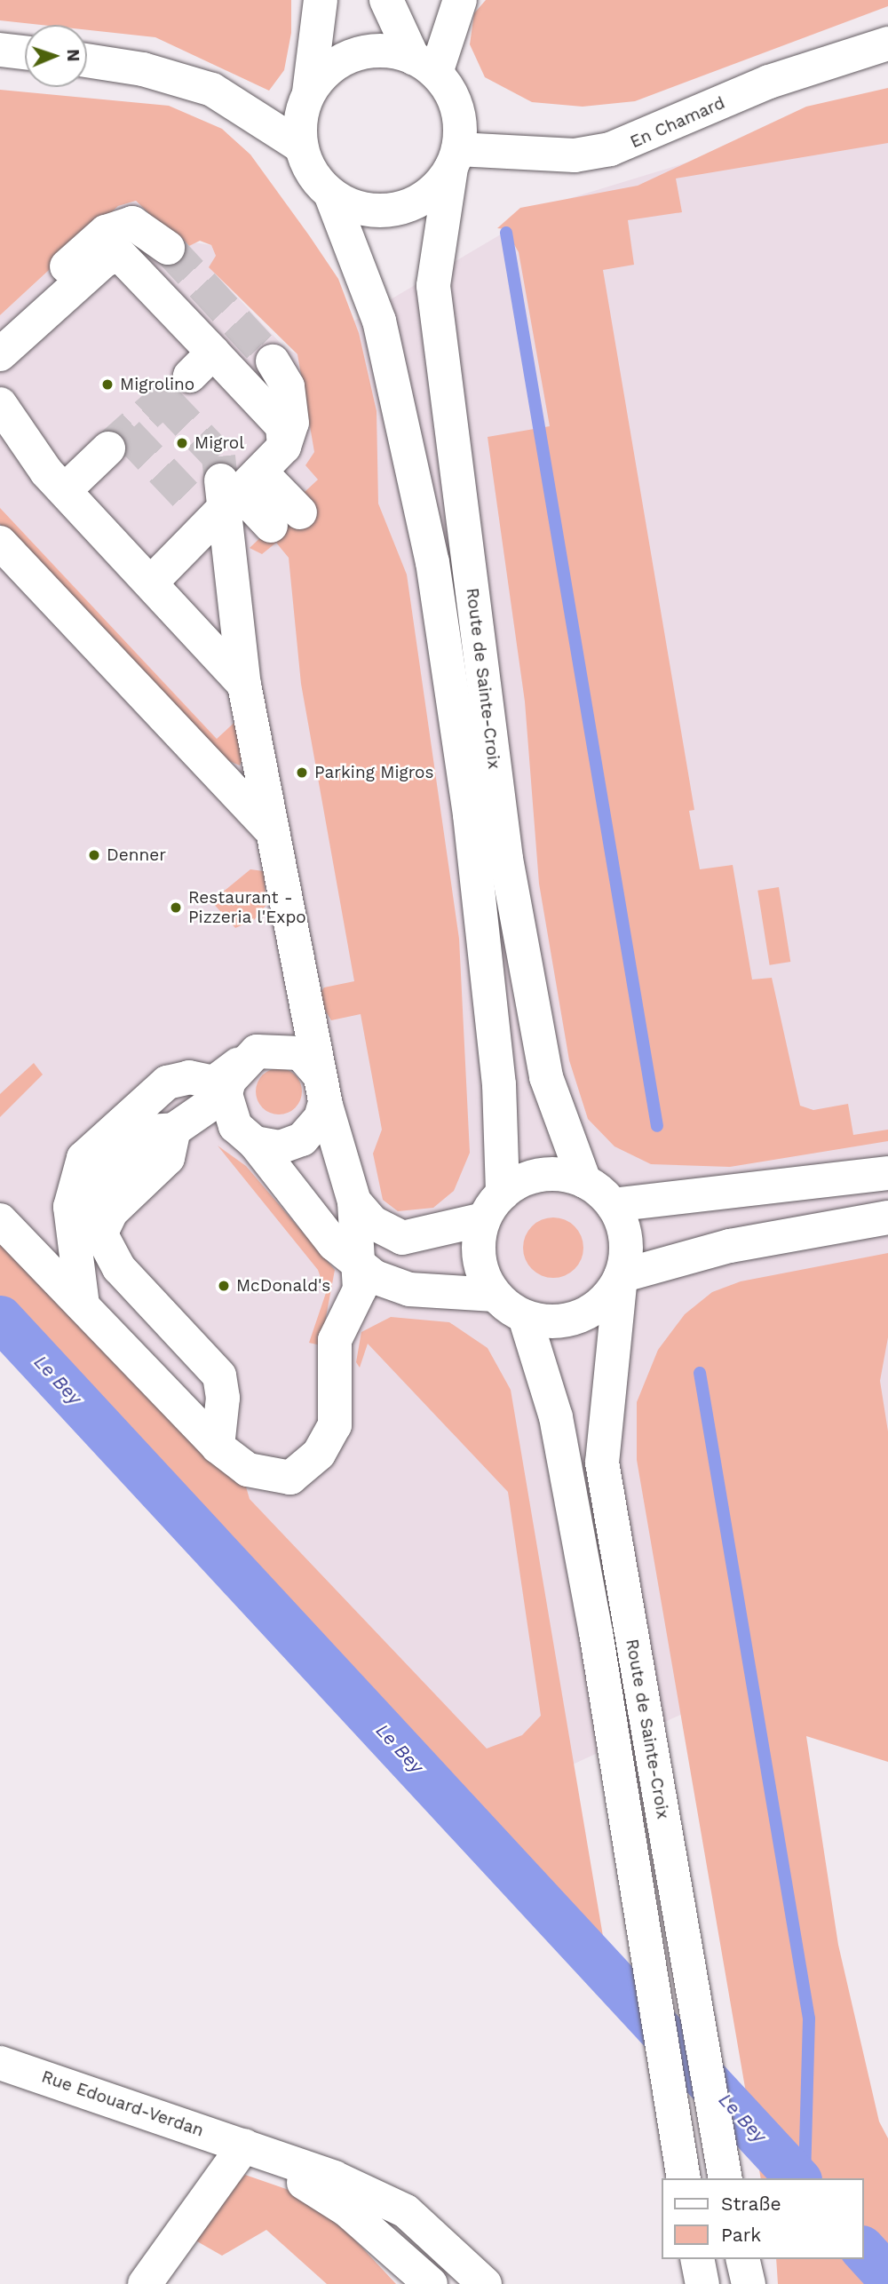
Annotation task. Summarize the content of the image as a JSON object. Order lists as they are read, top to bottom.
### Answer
{
  "streets": {
    "main road": ["En Chamard", "Route de Sainte-Croix", "Rue Edouard-Verdan"]
  },
  "crossings": [
    ["En Chamard", "Route de Sainte-Croix"]
  ],
  "water": ["Le Bey"],
  "places": [
    "Migrolino",
    "Migrol",
    "Parking Migros",
    "Denner",
    "Restaurant - Pizzeria l'Expo",
    "McDonald's"
  ],
  "legend": ["Straße", "Park"],
  "north": "right"
}
